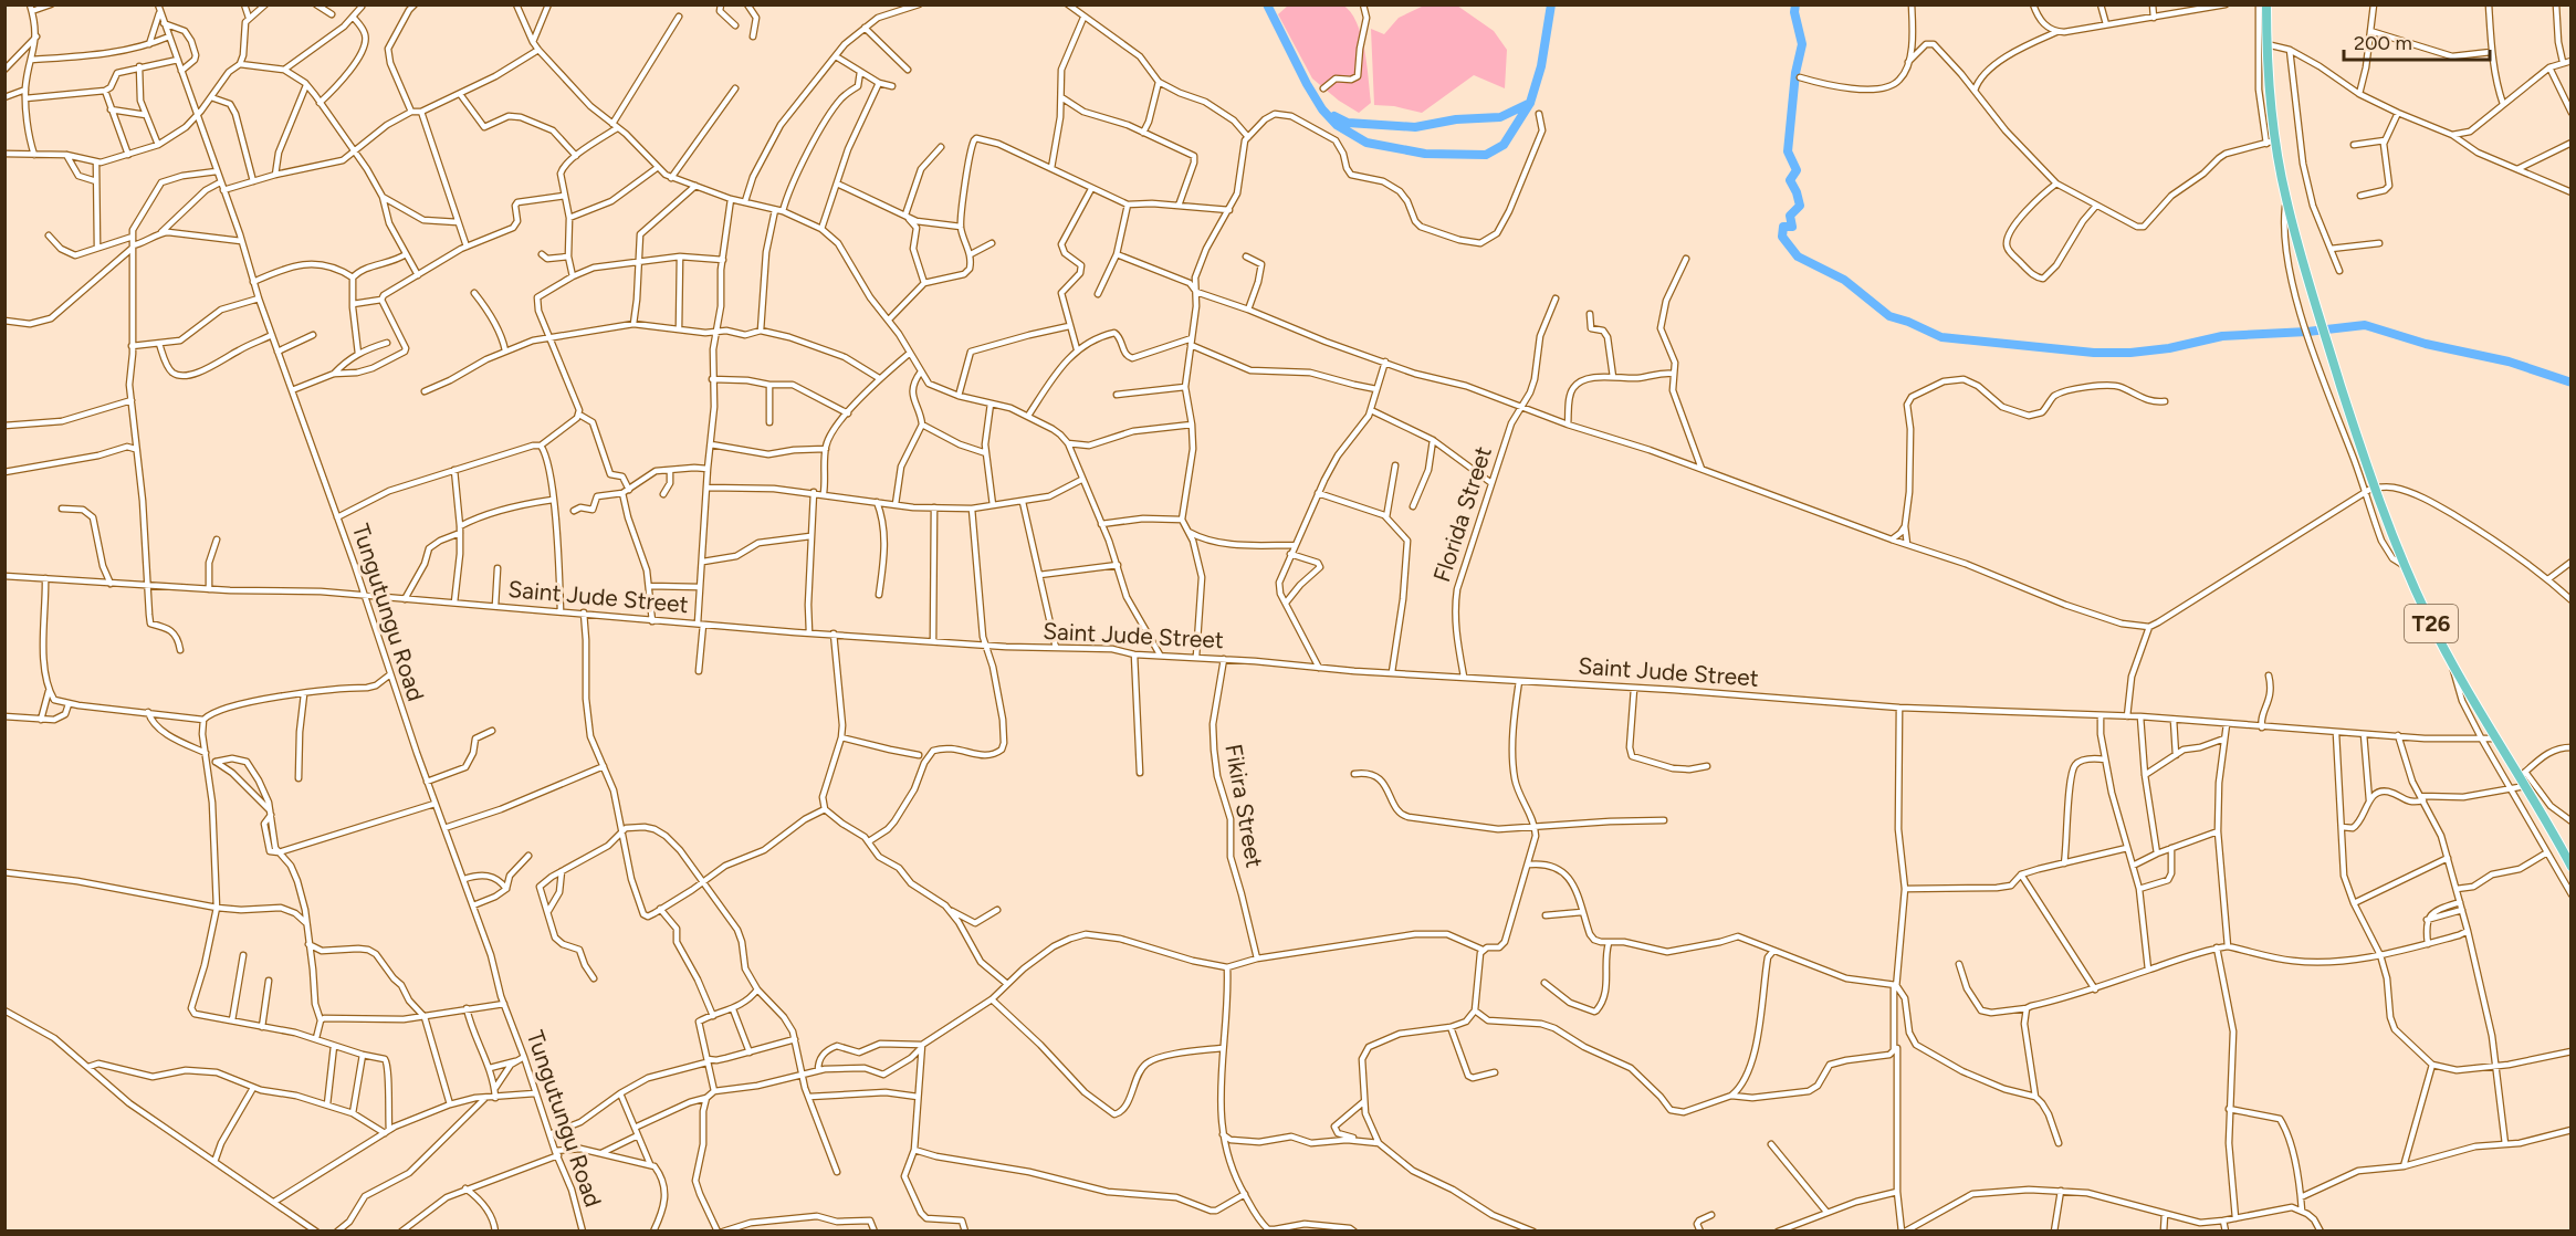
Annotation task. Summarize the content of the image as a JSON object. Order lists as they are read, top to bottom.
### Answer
{
  "streets": {
    "highway": ["T26"],
    "street": [
      "Florida Street",
      "Saint Jude Street",
      "Tungutungu Road",
      "Fikira Street"
    ]
  },
  "crossings": [
    ["Florida Street", "Saint Jude Street"],
    ["Saint Jude Street", "Tungutungu Road"],
    ["Saint Jude Street", "T26"],
    ["Saint Jude Street", "Fikira Street"]
  ],
  "scale_bar": "200 m"
}
